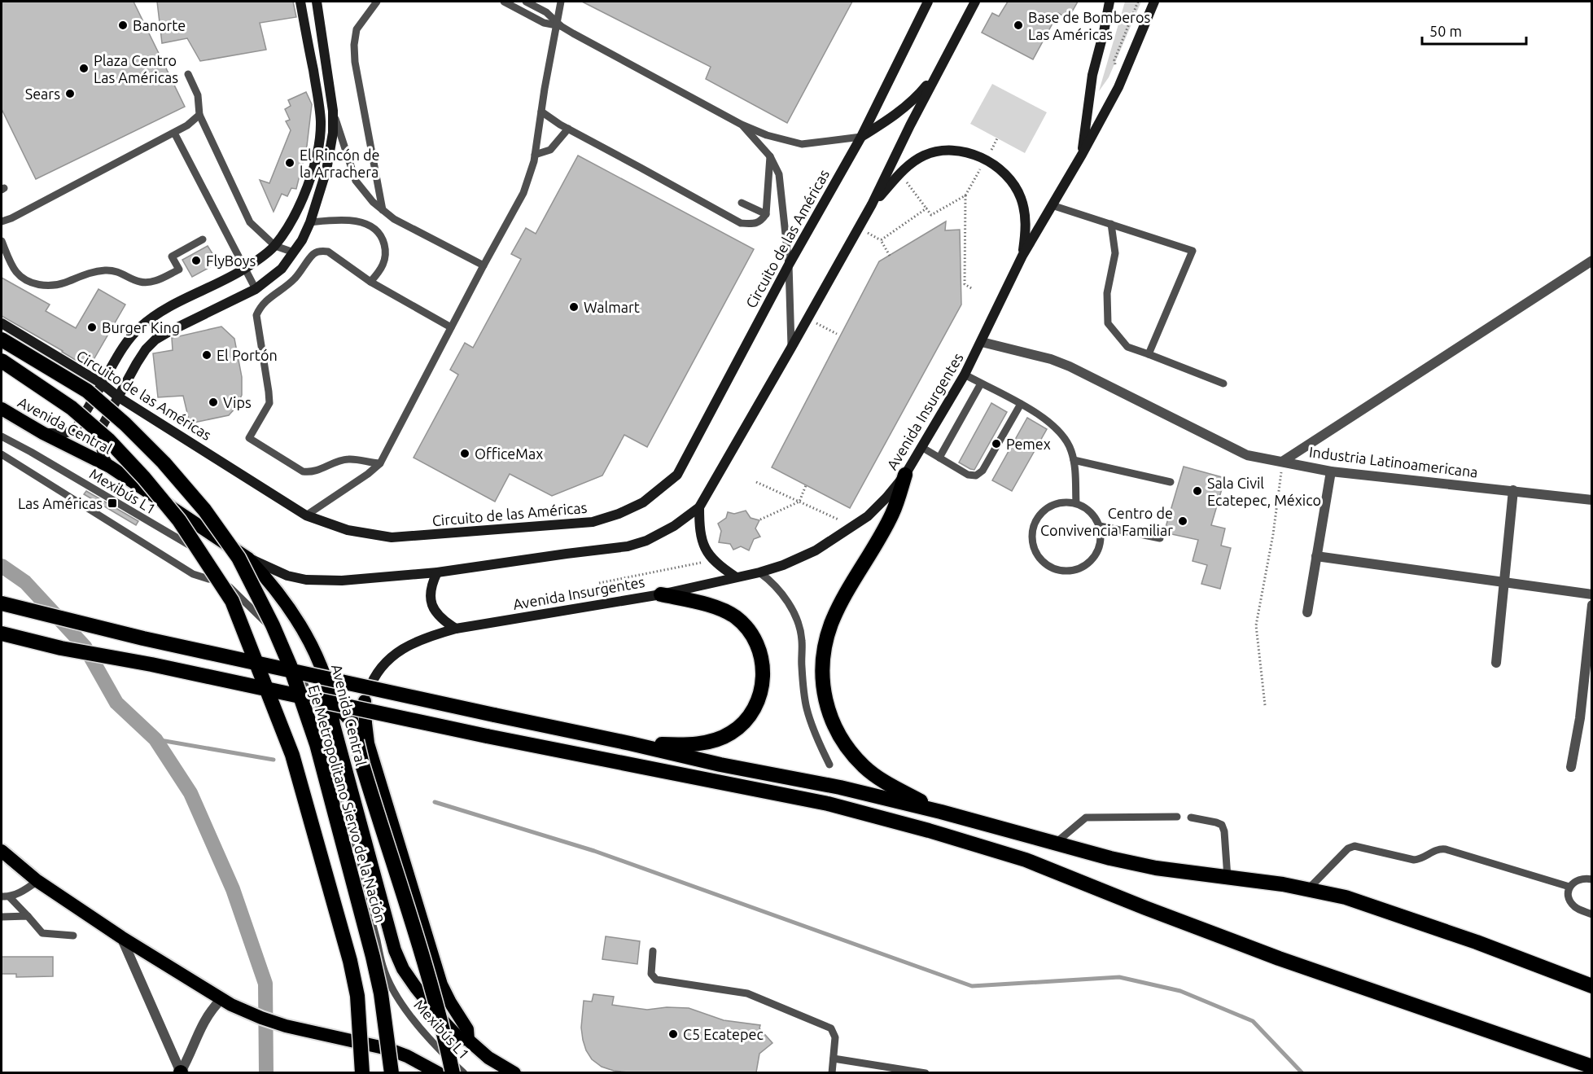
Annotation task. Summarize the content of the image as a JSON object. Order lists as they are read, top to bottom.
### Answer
{
  "streets": {
    "highway": ["Avenida Central", "Eje Metropolitano Siervo de la Nación"],
    "main road": ["Circuito de las Américas", "Avenida Insurgentes"],
    "street": ["Industria Latinoamericana"],
    "lane": ["Mexibús L1"]
  },
  "crossings": [
    ["Avenida Insurgentes", "Avenida Central"],
    ["Avenida Insurgentes", "Industria Latinoamericana"]
  ],
  "places": {
    "other": [
      "Banorte",
      "Base de Bomberos Las Américas",
      "Plaza Centro Las Américas",
      "Sears",
      "El Rincón de la Arrachera",
      "FlyBoys",
      "Walmart",
      "Burger King",
      "El Portón",
      "Vips",
      "Pemex",
      "OfficeMax",
      "Sala Civil Ecatepec, México",
      "Centro de Convivencia Familiar",
      "C5 Ecatepec"
    ],
    "transit": ["Las Américas"]
  },
  "scale_bar": "50 m"
}
